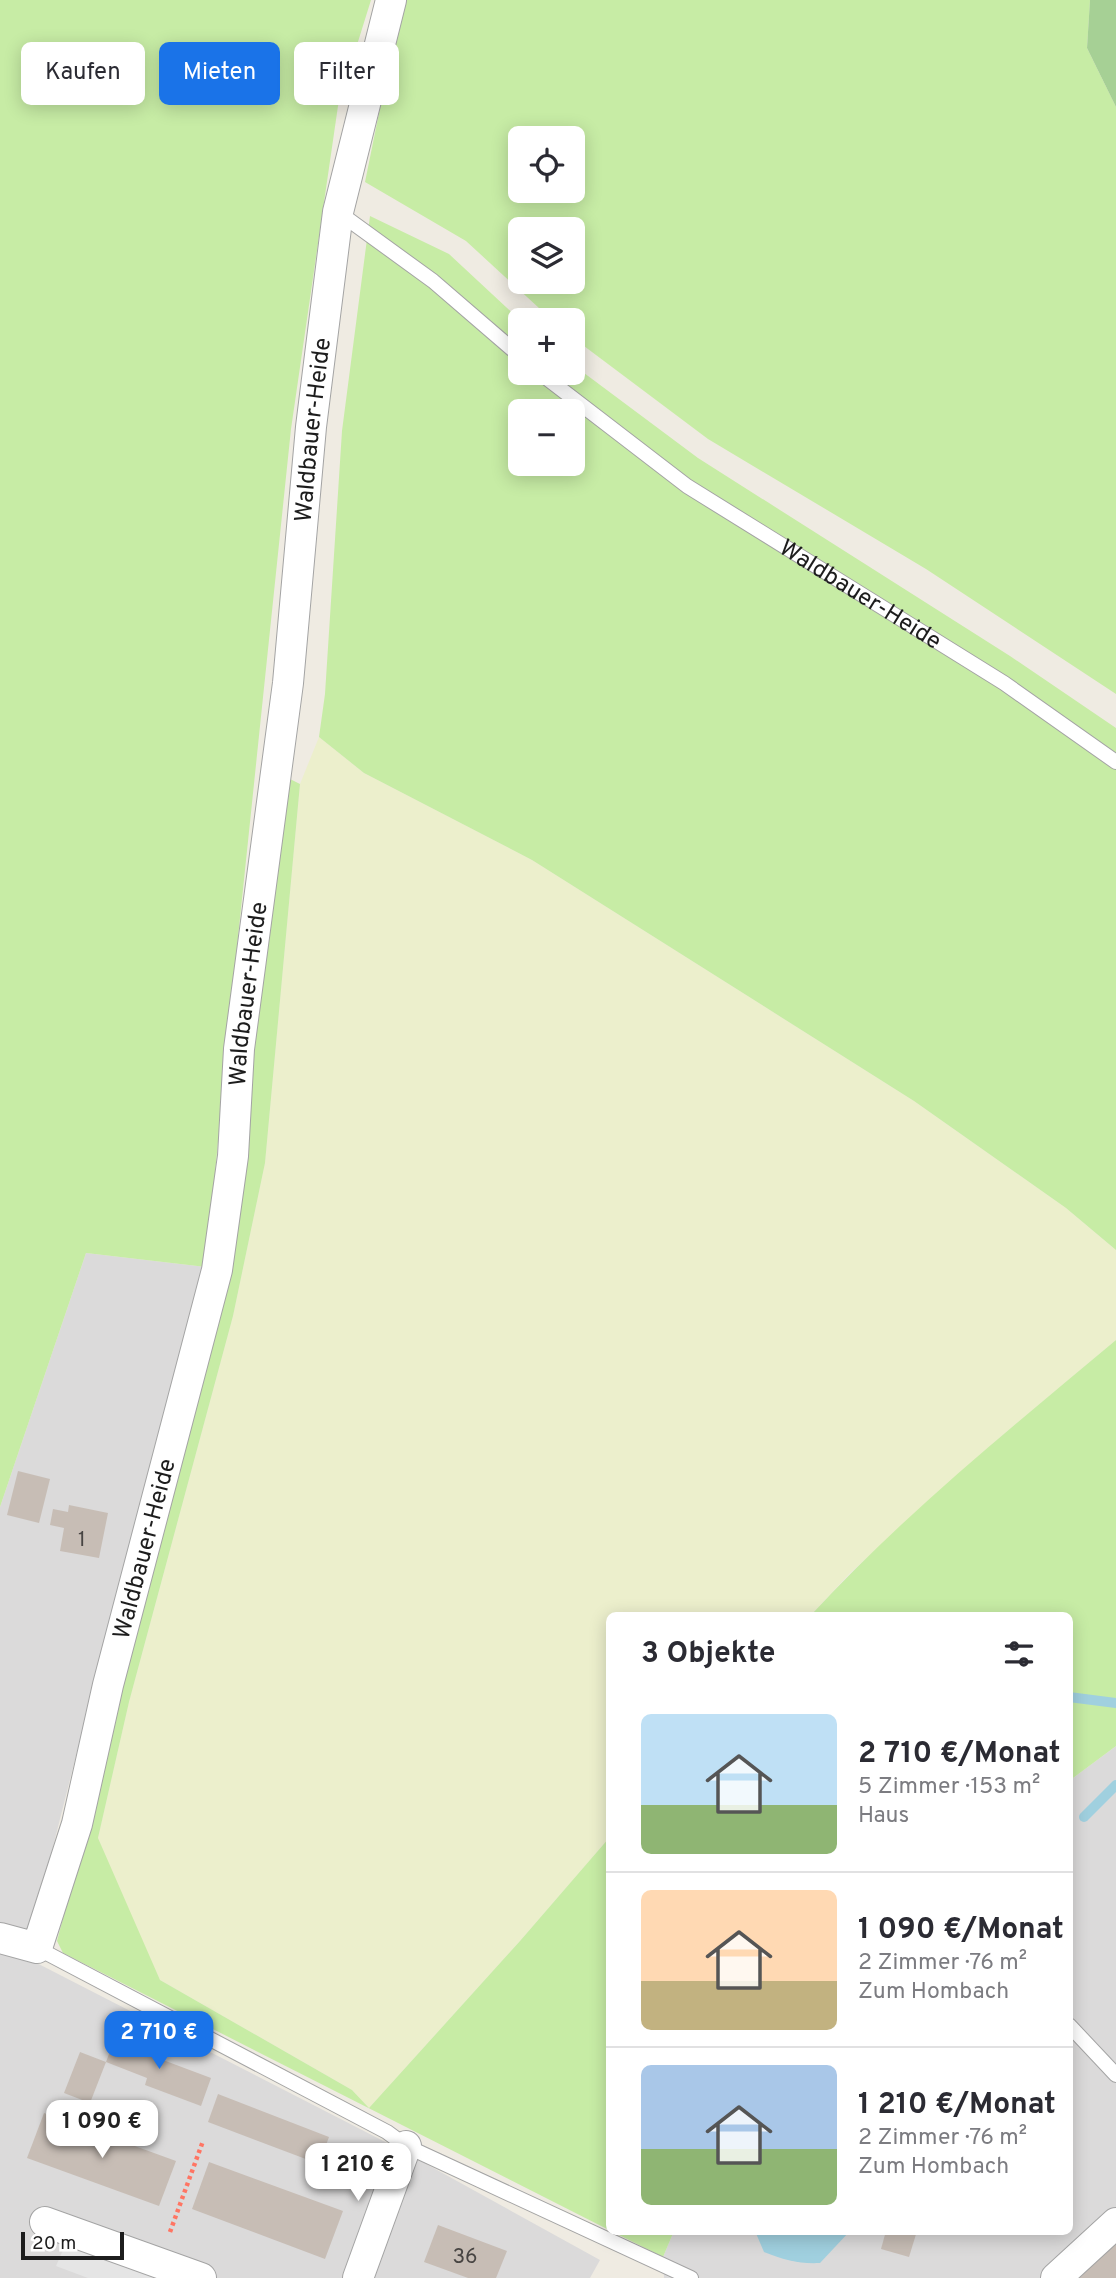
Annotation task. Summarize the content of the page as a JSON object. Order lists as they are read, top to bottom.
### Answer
{
  "streets": {
    "street": ["Waldbauer-Heide"]
  },
  "house_numbers": ["1", "36"],
  "scale_bar": "20 m",
  "page": {
    "chip": ["Kaufen", "Mieten", "Filter"],
    "map_buttons": ["+", "−"],
    "heading": "3 Objekte",
    "list": [
      {
        "name": "2 710 €/Monat",
        "note": "5 Zimmer · 153 m² · Haus"
      },
      {
        "name": "1 090 €/Monat",
        "note": "2 Zimmer · 76 m² · Zum Hombach"
      },
      {
        "name": "1 210 €/Monat",
        "note": "2 Zimmer · 76 m² · Zum Hombach"
      }
    ],
    "price": ["2 710 €", "1 090 €", "1 210 €"],
    "scale": "20 m"
  }
}
